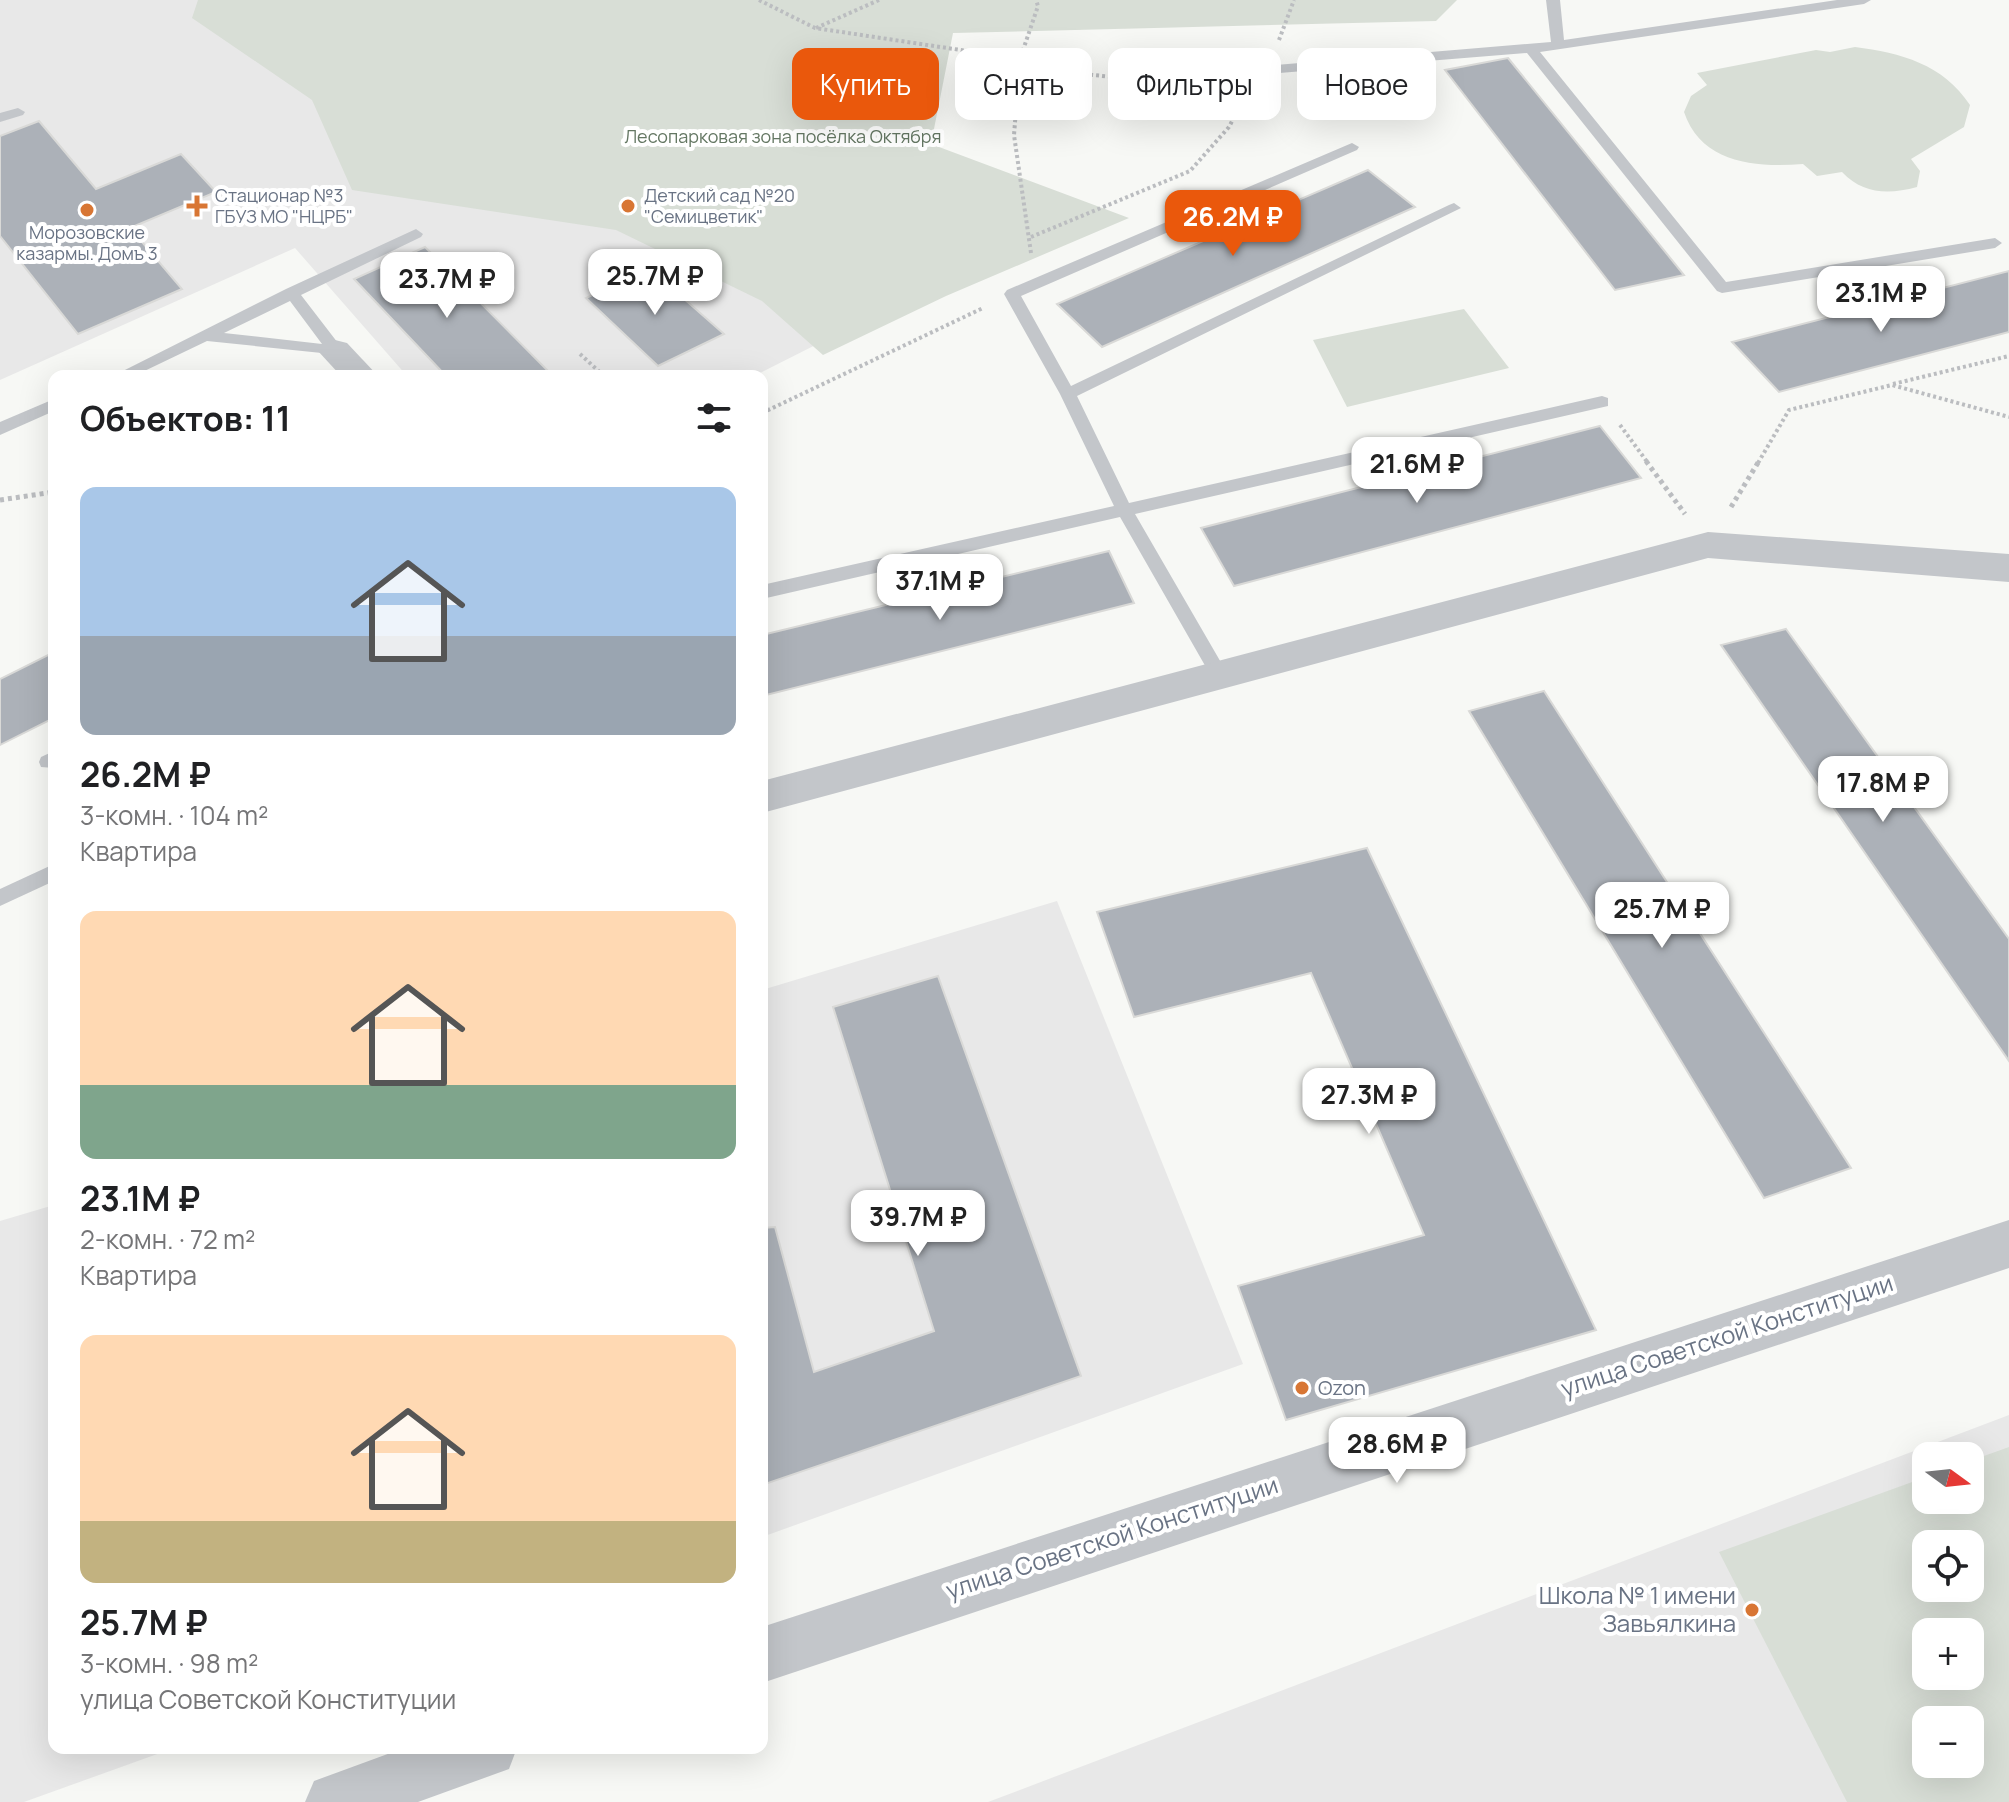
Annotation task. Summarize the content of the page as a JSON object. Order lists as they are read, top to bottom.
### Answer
{
  "streets": {
    "street": ["улица Советской Конституции"]
  },
  "parks": ["Лесопарковая зона посёлка Октября"],
  "places": {
    "health": ["Стационар №3 ГБУЗ МО \"НЦРБ\""],
    "other": [
      "Детский сад №20 \"Семицветик\"",
      "Морозовские казармы. Домъ 3",
      "Ozon",
      "Школа № 1 имени Завьялкина"
    ]
  },
  "north": "right",
  "page": {
    "chip": [
      "Купить",
      "Снять",
      "Фильтры",
      "Новое"
    ],
    "price": [
      "26.2M ₽",
      "25.7M ₽",
      "23.7M ₽",
      "23.1M ₽",
      "21.6M ₽",
      "37.1M ₽",
      "17.8M ₽",
      "25.7M ₽",
      "27.3M ₽",
      "39.7M ₽",
      "28.6M ₽"
    ],
    "heading": "Объектов: 11",
    "list": [
      {
        "name": "26.2M ₽",
        "note": "3-комн. · 104 m² · Квартира"
      },
      {
        "name": "23.1M ₽",
        "note": "2-комн. · 72 m² · Квартира"
      },
      {
        "name": "25.7M ₽",
        "note": "3-комн. · 98 m² · улица Советской Конституции"
      }
    ],
    "map_buttons": ["+", "−"]
  }
}
